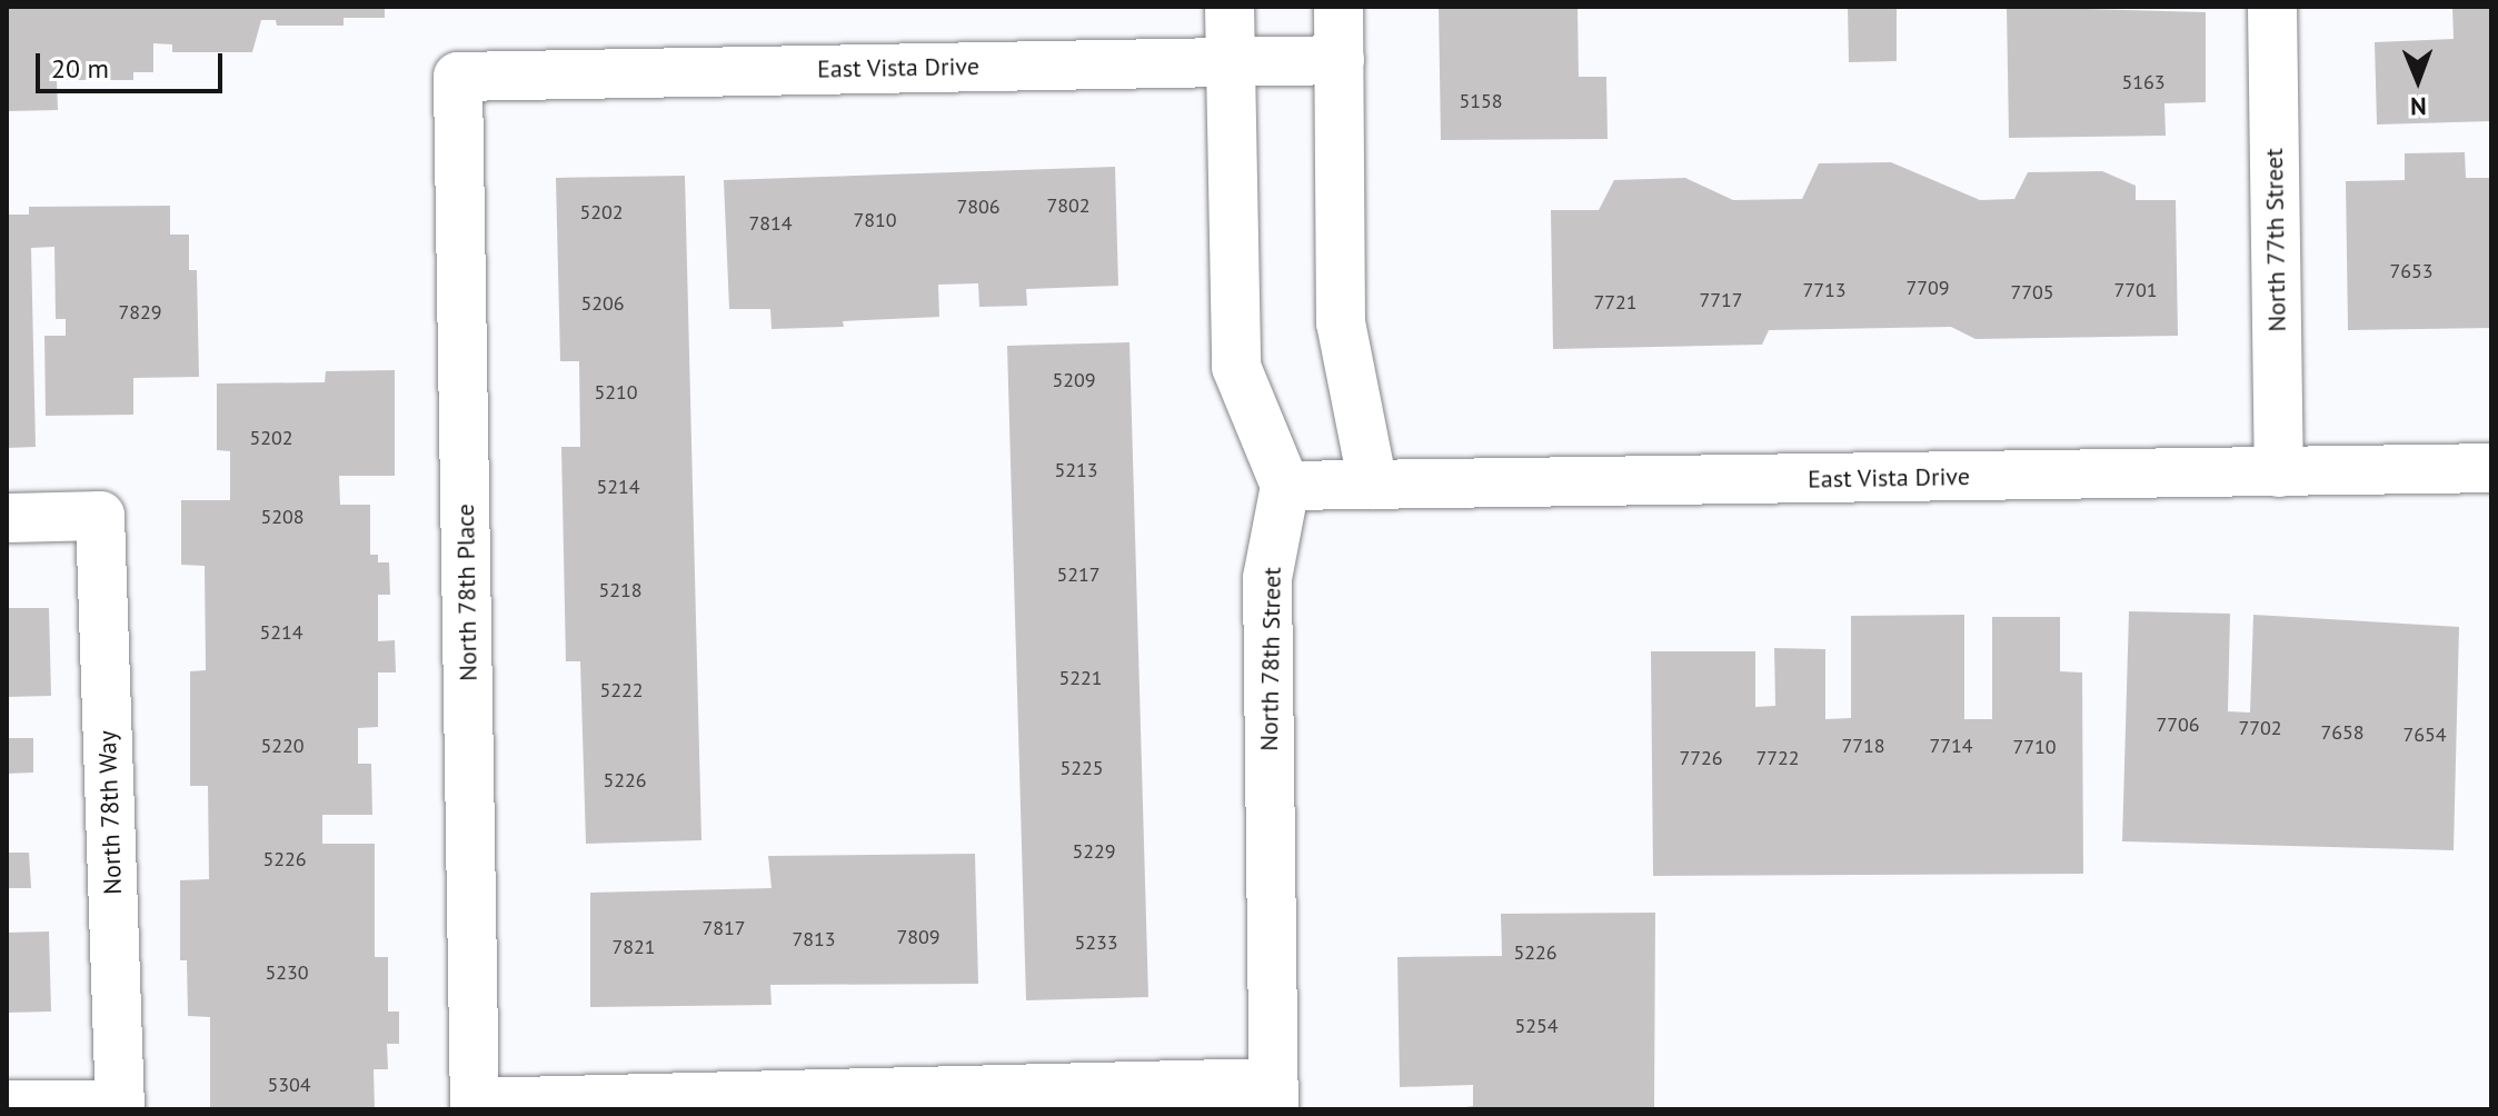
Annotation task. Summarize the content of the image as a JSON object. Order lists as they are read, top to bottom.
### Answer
{
  "streets": {
    "street": [
      "East Vista Drive",
      "North 77th Street",
      "North 78th Place",
      "North 78th Street",
      "North 78th Way"
    ]
  },
  "crossings": [
    ["East Vista Drive", "North 77th Street"],
    ["East Vista Drive", "North 78th Place"],
    ["East Vista Drive", "North 78th Street"]
  ],
  "house_numbers": [
    "5163",
    "5158",
    "7802",
    "7806",
    "5202",
    "7810",
    "7814",
    "7653",
    "7709",
    "7713",
    "7701",
    "7705",
    "7717",
    "7721",
    "5206",
    "7829",
    "5209",
    "5210",
    "5202",
    "5213",
    "5214",
    "5208",
    "5217",
    "5218",
    "5214",
    "5221",
    "5222",
    "7706",
    "7702",
    "7658",
    "7654",
    "5220",
    "7718",
    "7714",
    "7710",
    "7726",
    "7722",
    "5225",
    "5226",
    "5229",
    "5226",
    "7817",
    "7809",
    "7813",
    "5233",
    "7821",
    "5226",
    "5230",
    "5254",
    "5304"
  ],
  "scale_bar": "20 m",
  "north": "bottom"
}
